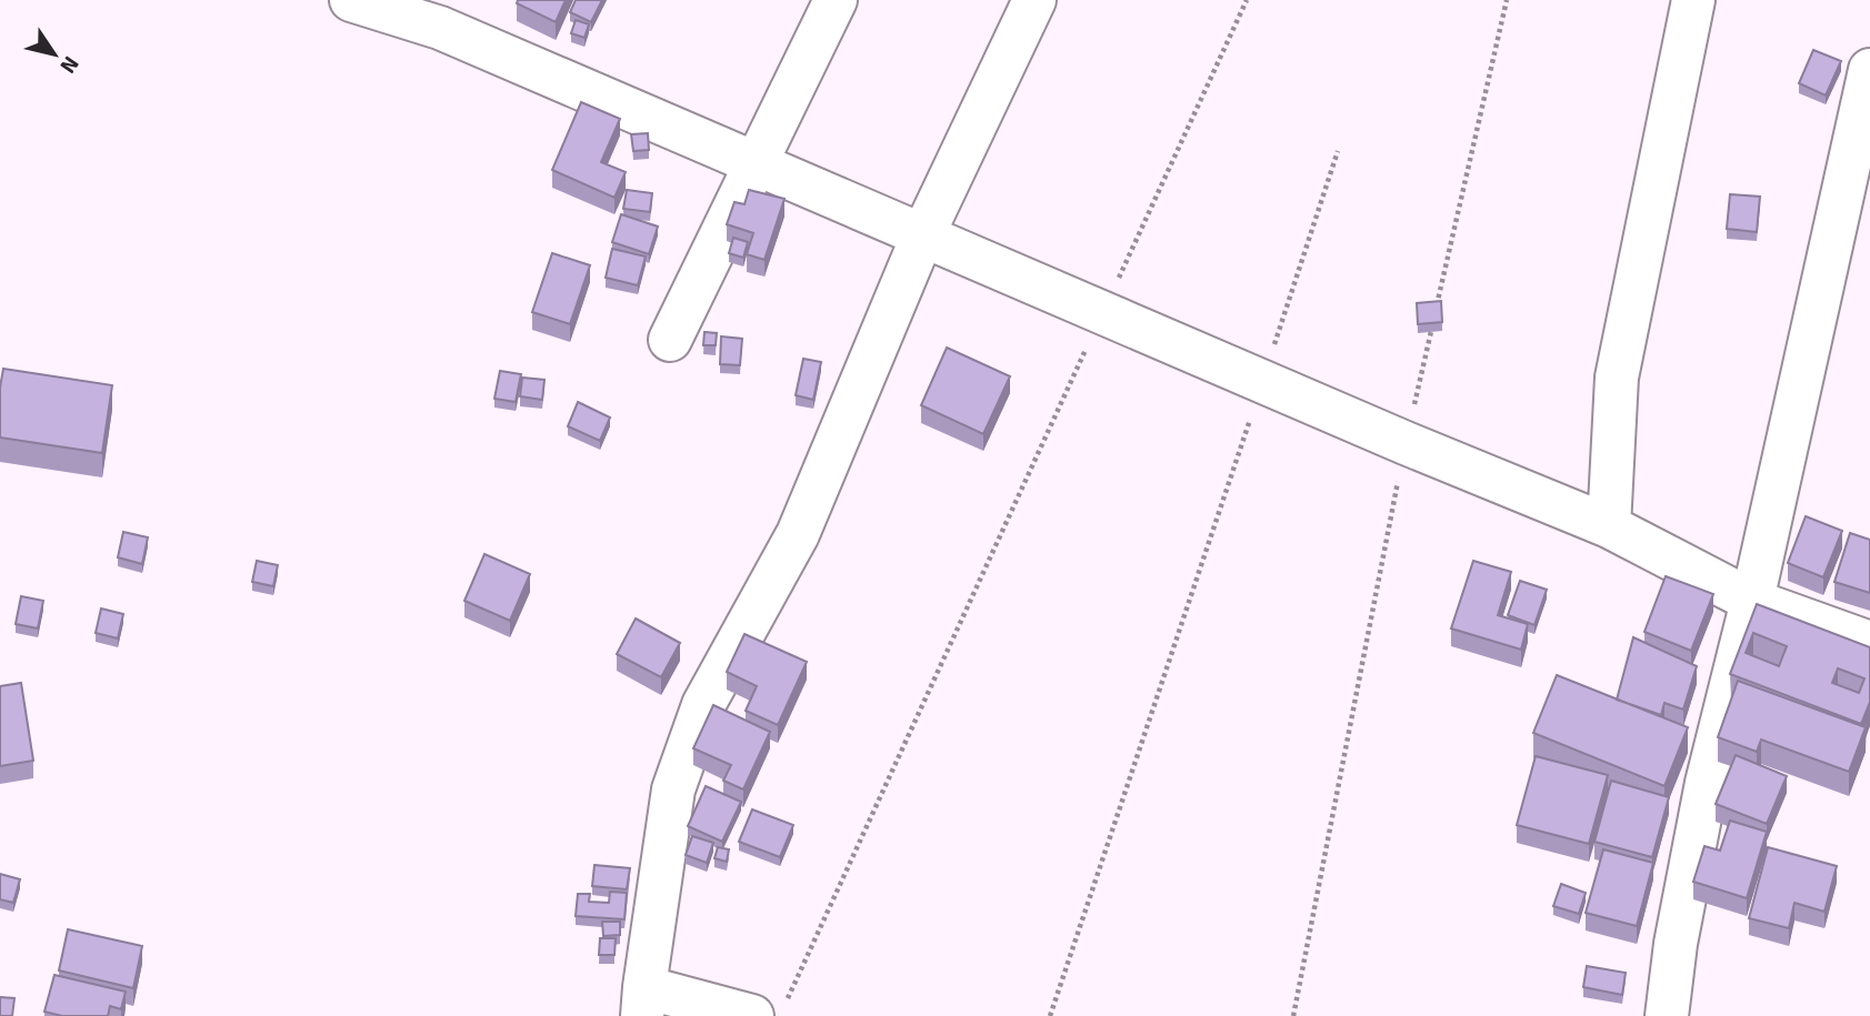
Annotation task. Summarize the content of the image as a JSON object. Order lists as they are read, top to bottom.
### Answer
{
  "north": "bottom right"
}
